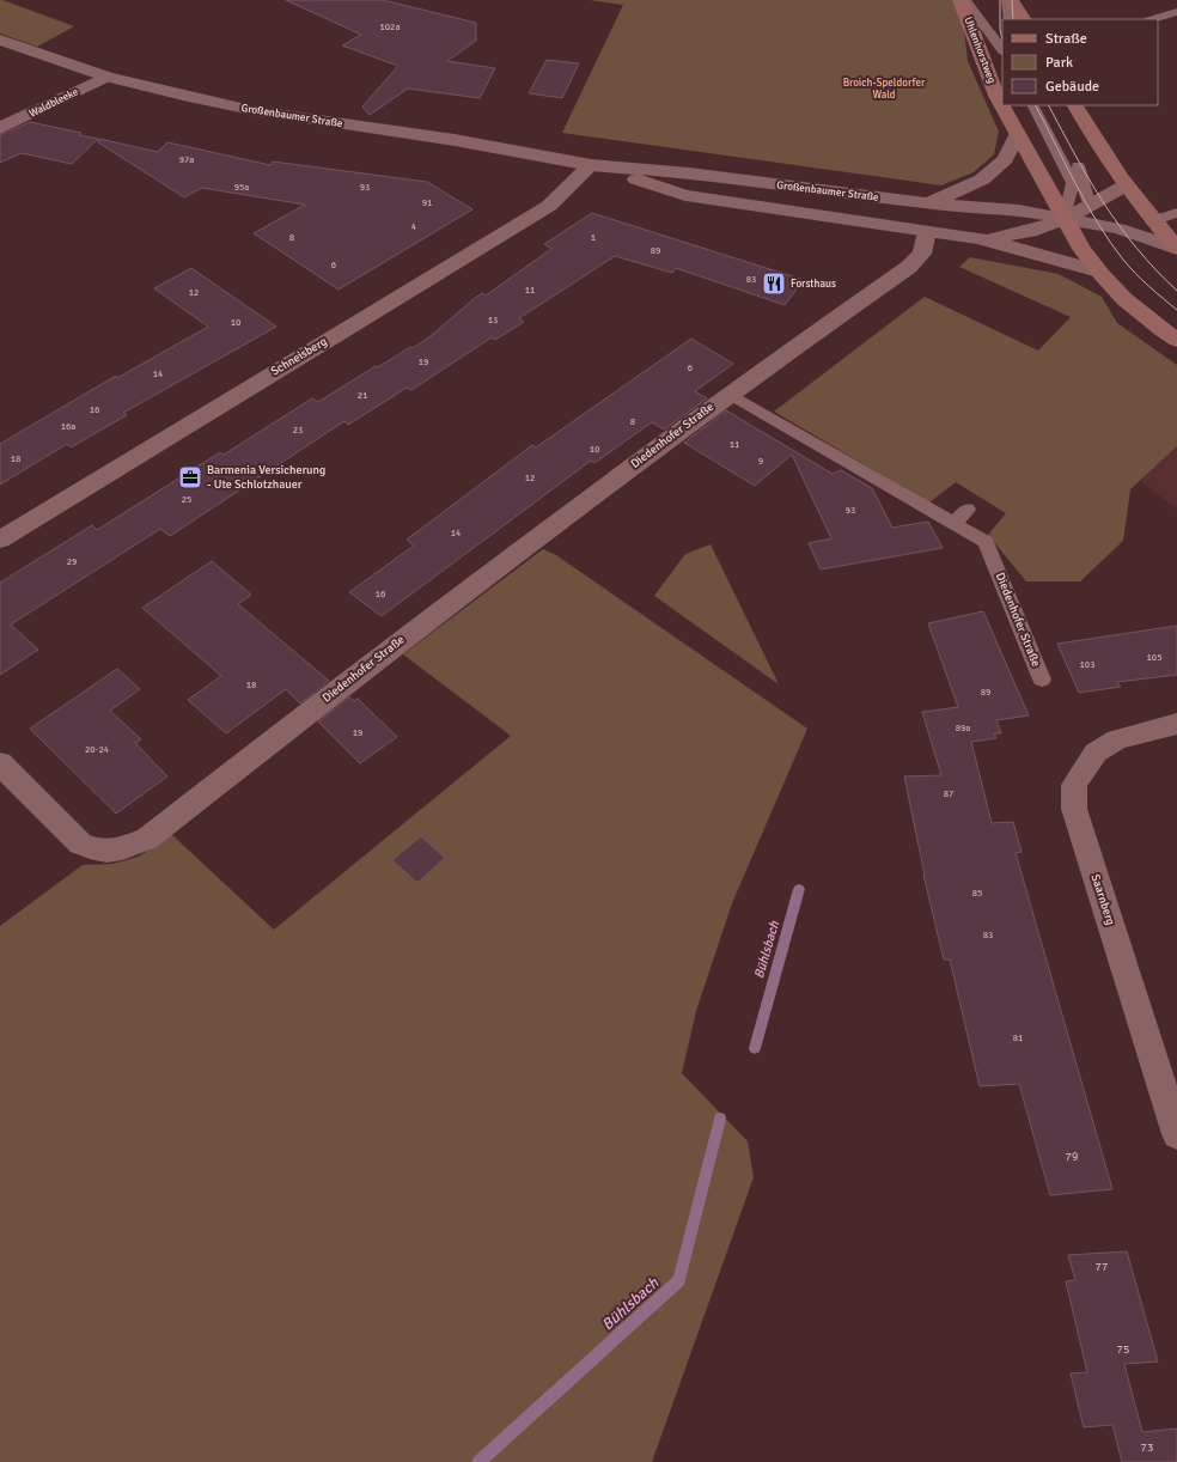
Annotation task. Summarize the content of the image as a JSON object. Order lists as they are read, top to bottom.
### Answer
{
  "streets": {
    "main road": ["Uhlenhorstweg"],
    "street": [
      "Waldbleeke",
      "Großenbaumer Straße",
      "Schneisberg",
      "Diedenhofer Straße",
      "Saarnberg"
    ]
  },
  "crossings": [
    ["Uhlenhorstweg", "Großenbaumer Straße"],
    ["Waldbleeke", "Großenbaumer Straße"],
    ["Großenbaumer Straße", "Schneisberg"],
    ["Großenbaumer Straße", "Diedenhofer Straße"]
  ],
  "water": ["Bühlsbach"],
  "parks": ["Broich-Speldorfer Wald"],
  "places": {
    "restaurant": ["Forsthaus"],
    "office": ["Barmenia Versicherung - Ute Schlotzhauer"]
  },
  "house_numbers": [
    "102a",
    "97a",
    "95a",
    "93",
    "91",
    "4",
    "8",
    "1",
    "89",
    "6",
    "83",
    "11",
    "12",
    "13",
    "10",
    "19",
    "6",
    "14",
    "21",
    "16",
    "8",
    "16a",
    "23",
    "11",
    "10",
    "18",
    "9",
    "12",
    "25",
    "93",
    "14",
    "29",
    "16",
    "105",
    "103",
    "18",
    "89",
    "89a",
    "19",
    "20-24",
    "87",
    "85",
    "83",
    "81",
    "79",
    "77",
    "75",
    "73"
  ],
  "legend": ["Straße", "Park", "Gebäude"]
}
